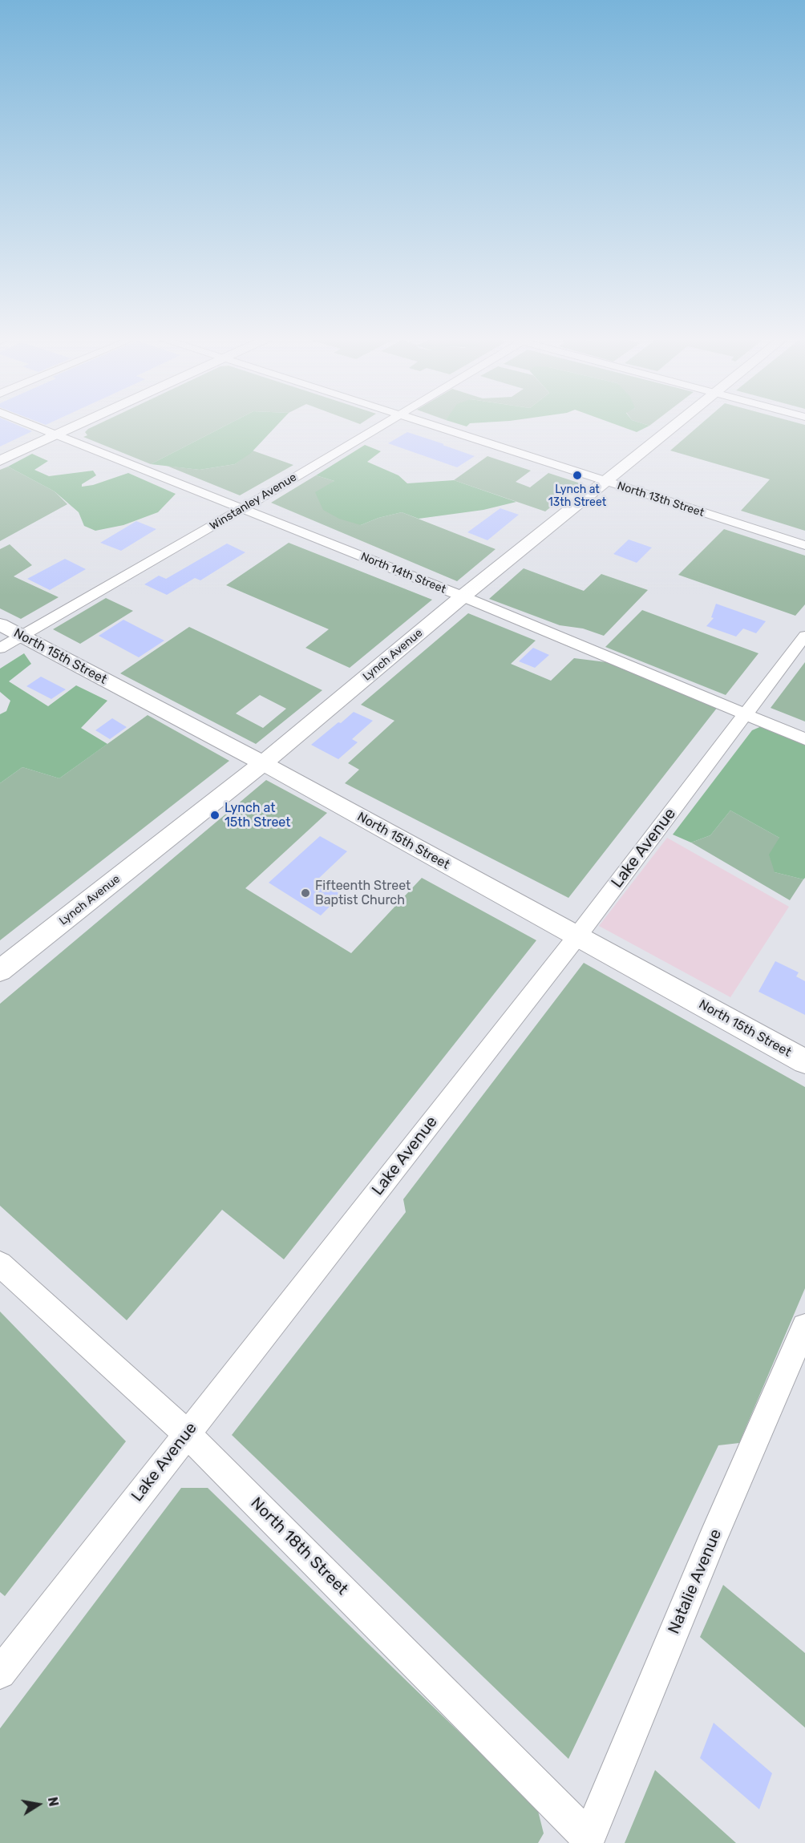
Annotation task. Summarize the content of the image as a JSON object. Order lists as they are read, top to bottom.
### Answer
{
  "streets": {
    "street": [
      "North 13th Street",
      "Winstanley Avenue",
      "North 14th Street",
      "Lynch Avenue",
      "North 15th Street",
      "Lake Avenue",
      "North 18th Street",
      "Natalie Avenue"
    ]
  },
  "crossings": [
    ["North 13th Street", "Lynch Avenue"],
    ["Winstanley Avenue", "North 14th Street"],
    ["Winstanley Avenue", "North 15th Street"],
    ["North 14th Street", "Lynch Avenue"],
    ["North 14th Street", "Lake Avenue"],
    ["Lynch Avenue", "North 15th Street"],
    ["North 15th Street", "Lake Avenue"],
    ["Lake Avenue", "North 18th Street"],
    ["North 18th Street", "Natalie Avenue"]
  ],
  "places": ["Lynch at 13th Street", "Lynch at 15th Street", "Fifteenth Street Baptist Church"],
  "north": "right"
}
